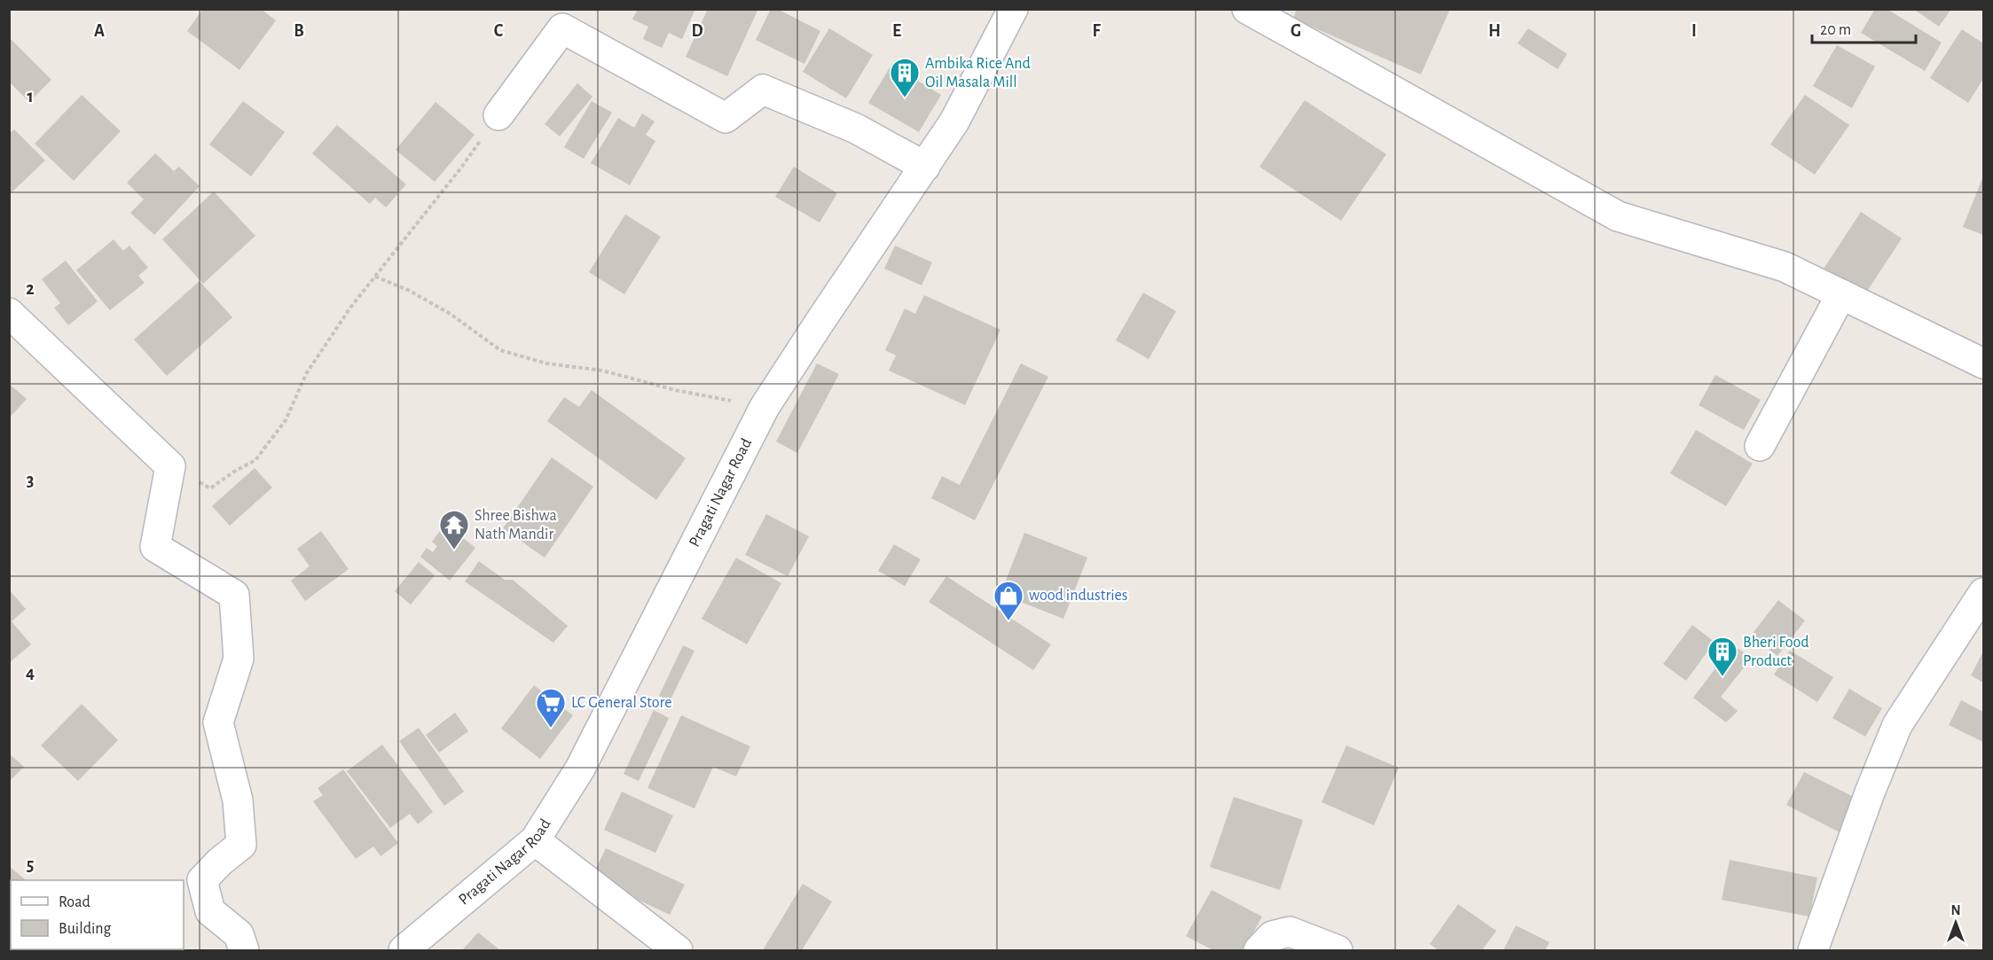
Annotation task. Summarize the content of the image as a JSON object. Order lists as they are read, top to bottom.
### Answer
{
  "streets": {
    "street": ["Pragati Nagar Road"]
  },
  "places": {
    "building": ["Ambika Rice And Oil Masala Mill", "Bheri Food Product"],
    "temple": ["Shree Bishwa Nath Mandir"],
    "shop": ["wood industries"],
    "supermarket": ["LC General Store"]
  },
  "legend": ["Road", "Building"],
  "scale_bar": "20 m",
  "north": "top",
  "grid": {
    "columns": [
      "A",
      "B",
      "C",
      "D",
      "E",
      "F",
      "G",
      "H",
      "I"
    ],
    "rows": [
      "1",
      "2",
      "3",
      "4",
      "5"
    ]
  }
}
